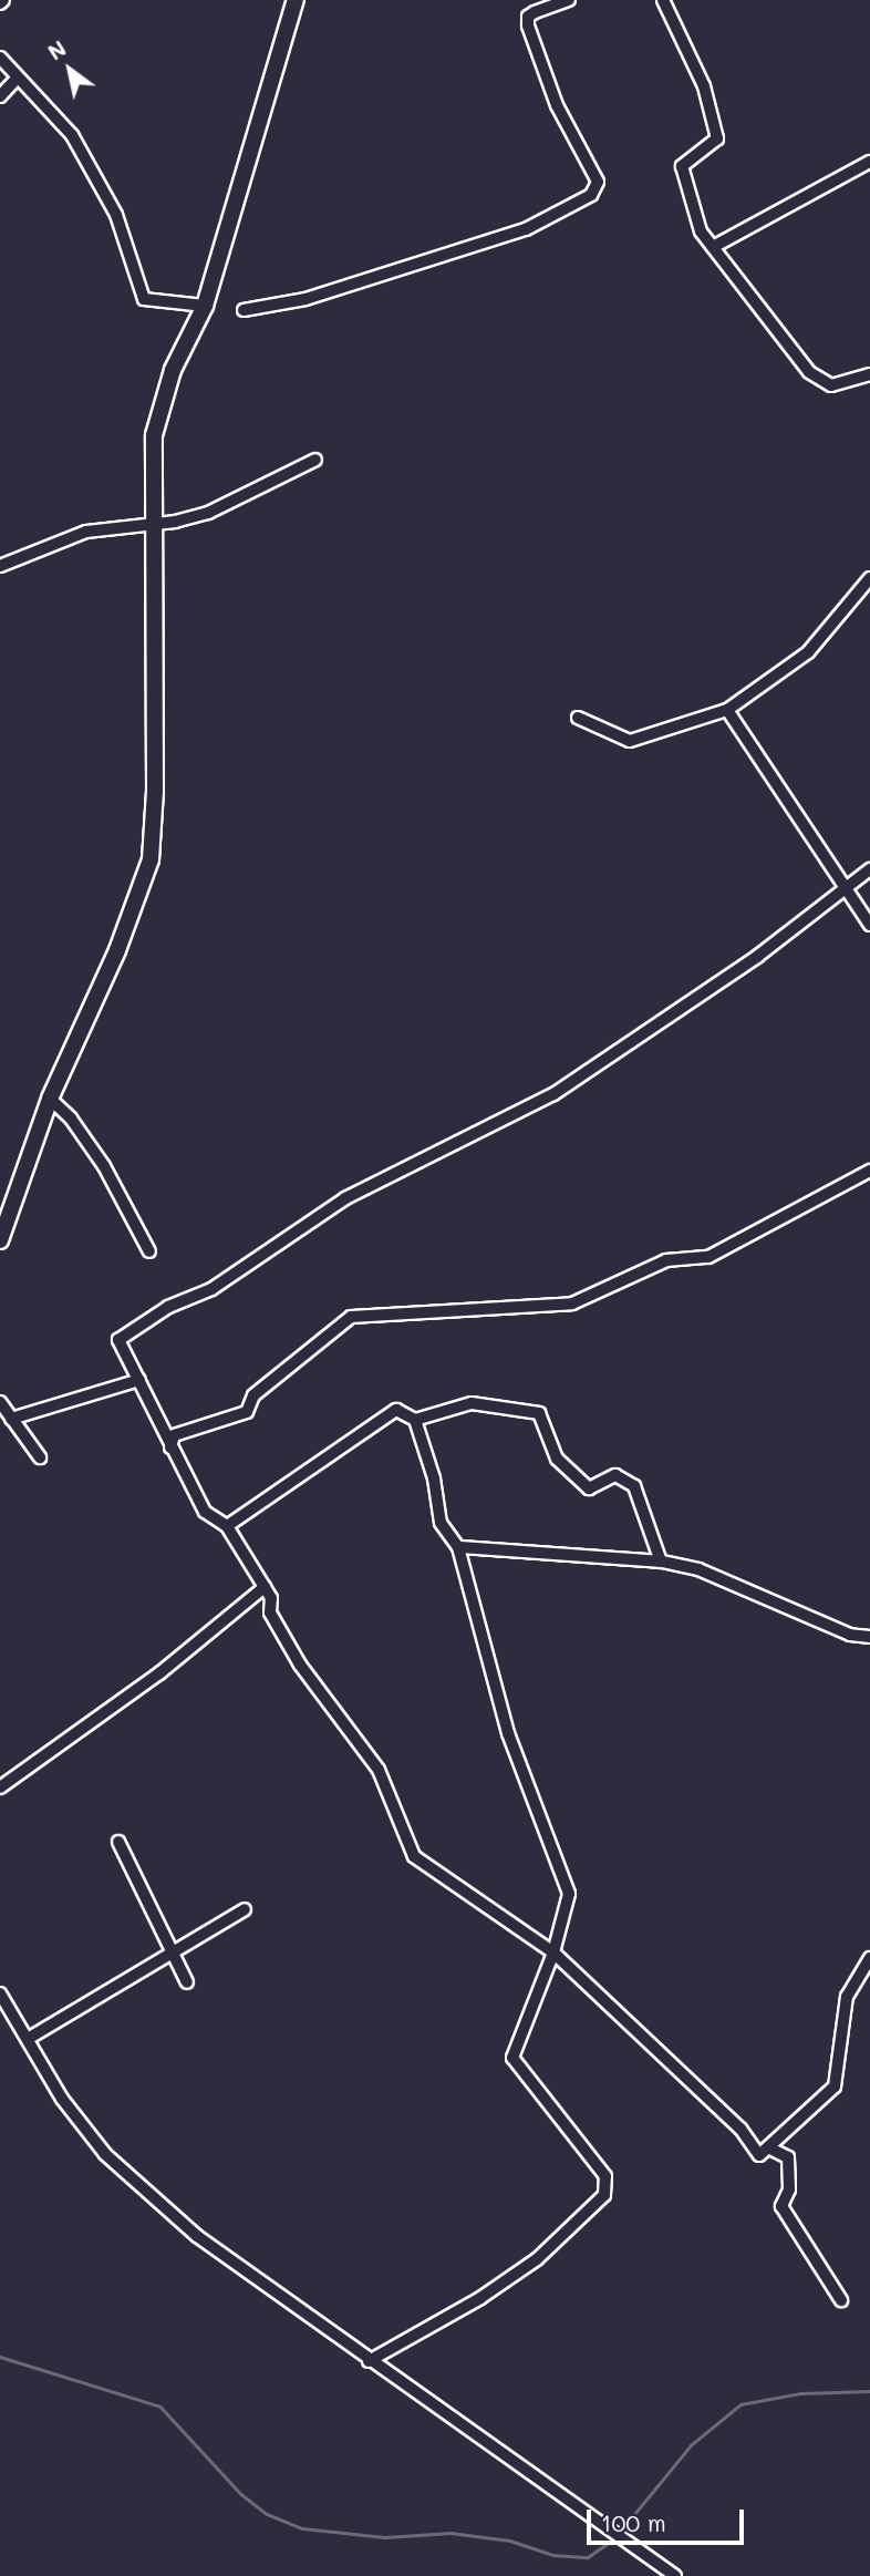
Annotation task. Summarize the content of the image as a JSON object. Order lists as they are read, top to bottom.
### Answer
{
  "scale_bar": "100 m",
  "north": "top left"
}
